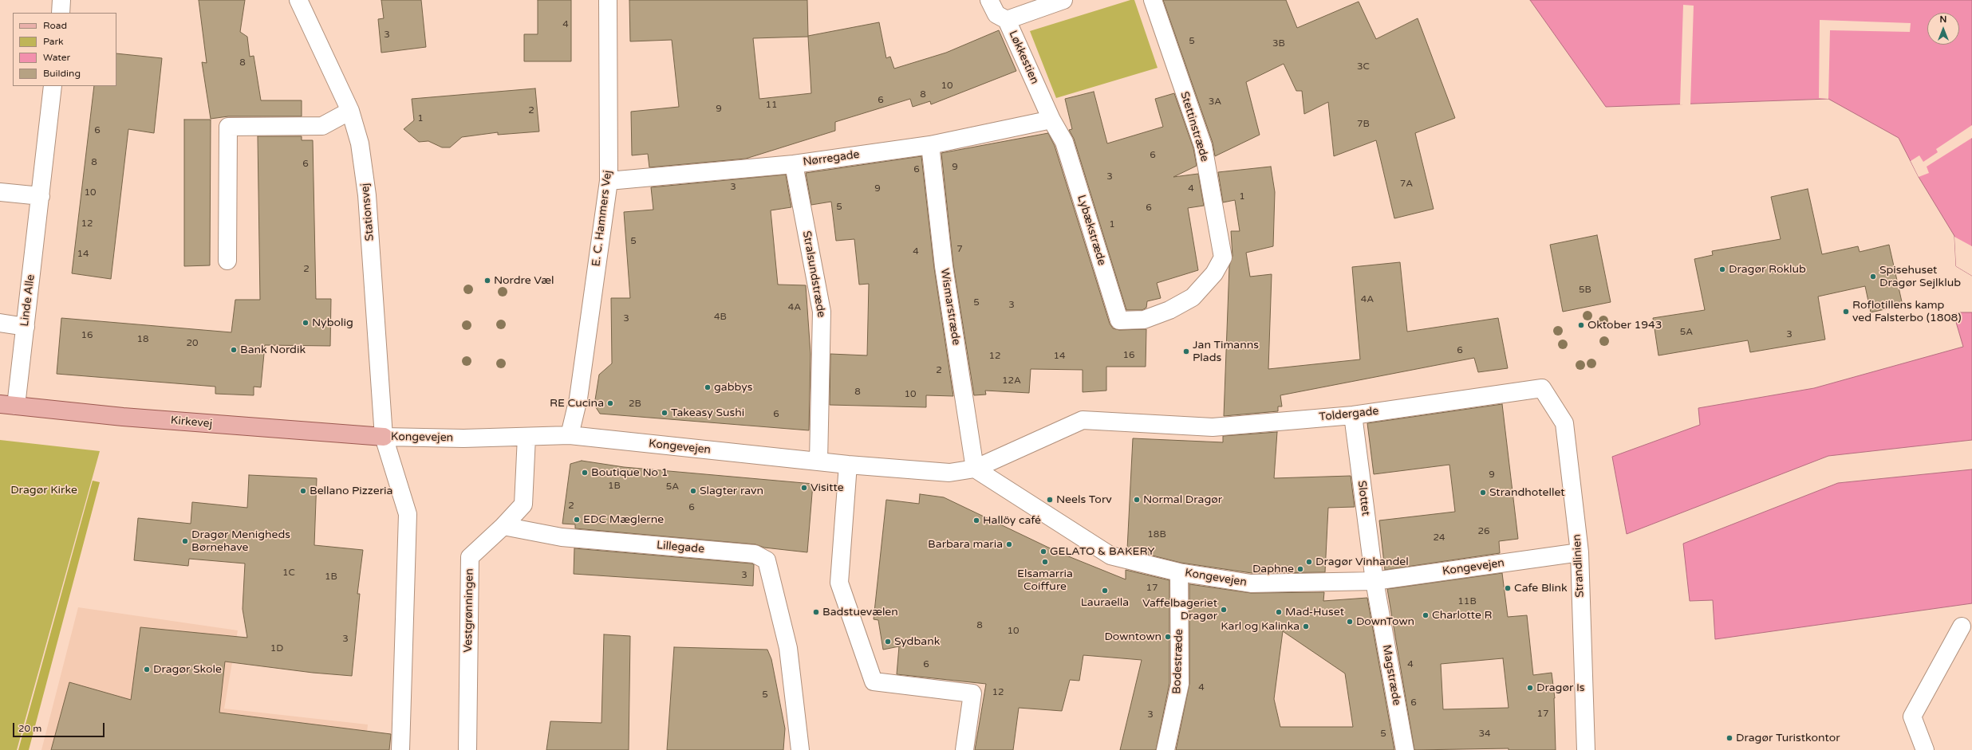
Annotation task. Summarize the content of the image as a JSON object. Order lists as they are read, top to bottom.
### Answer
{
  "streets": {
    "main road": ["Kirkevej"],
    "street": [
      "Løkkestien",
      "Stettinstræde",
      "Nørregade",
      "Stationsvej",
      "E. C. Hammers Vej",
      "Lybækstræde",
      "Stralsundstræde",
      "Linde Alle",
      "Wismarstræde",
      "Toldergade",
      "Kongevejen",
      "Slottet",
      "Lillegade",
      "Strandlinien",
      "Vestgrønningen",
      "Bodestræde",
      "Magstræde"
    ]
  },
  "crossings": [
    ["Løkkestien", "Nørregade"],
    ["Løkkestien", "Lybækstræde"],
    ["Stettinstræde", "Lybækstræde"],
    ["Nørregade", "E. C. Hammers Vej"],
    ["Nørregade", "Lybækstræde"],
    ["Nørregade", "Stralsundstræde"],
    ["Nørregade", "Wismarstræde"],
    ["Stationsvej", "Kirkevej"],
    ["Stationsvej", "Kongevejen"],
    ["E. C. Hammers Vej", "Kongevejen"],
    ["Stralsundstræde", "Kongevejen"],
    ["Linde Alle", "Kirkevej"],
    ["Wismarstræde", "Kongevejen"],
    ["Toldergade", "Kongevejen"],
    ["Toldergade", "Slottet"],
    ["Toldergade", "Strandlinien"],
    ["Kirkevej", "Kongevejen"],
    ["Kongevejen", "Slottet"],
    ["Kongevejen", "Strandlinien"],
    ["Kongevejen", "Vestgrønningen"],
    ["Kongevejen", "Bodestræde"],
    ["Kongevejen", "Magstræde"],
    ["Slottet", "Magstræde"],
    ["Lillegade", "Vestgrønningen"]
  ],
  "parks": ["Dragør Kirke"],
  "places": [
    "Dragør Roklub",
    "Spisehuset Dragør Sejlklub",
    "Nordre Væl",
    "Roflotillens kamp ved Falsterbo (1808)",
    "Nybolig",
    "Oktober 1943",
    "Bank Nordik",
    "Jan Timanns Plads",
    "gabbys",
    "RE Cucina",
    "Takeasy Sushi",
    "Boutique No 1",
    "Visitte",
    "Bellano Pizzeria",
    "Slagter ravn",
    "Strandhotellet",
    "Neels Torv",
    "Normal Dragør",
    "EDC Mæglerne",
    "Hallöy café",
    "Dragør Menigheds Børnehave",
    "Barbara maria",
    "GELATO & BAKERY",
    "Elsamarria Coiffure",
    "Dragør Vinhandel",
    "Daphne",
    "Cafe Blink",
    "Lauraella",
    "Vaffelbageriet Dragør",
    "Badstuevælen",
    "Mad-Huset",
    "Charlotte R",
    "DownTown",
    "Karl og Kalinka",
    "Downtown",
    "Sydbank",
    "Dragør Skole",
    "Dragør Is",
    "Dragør Turistkontor"
  ],
  "house_numbers": [
    "4",
    "3",
    "5",
    "3B",
    "8",
    "3C",
    "10",
    "8",
    "6",
    "3A",
    "11",
    "9",
    "2",
    "1",
    "7B",
    "6",
    "6",
    "8",
    "6",
    "9",
    "6",
    "3",
    "7A",
    "3",
    "9",
    "4",
    "10",
    "1",
    "5",
    "6",
    "12",
    "1",
    "5",
    "7",
    "4",
    "14",
    "2",
    "5B",
    "4A",
    "5",
    "3",
    "4A",
    "4B",
    "3",
    "5A",
    "3",
    "16",
    "18",
    "20",
    "6",
    "16",
    "12",
    "14",
    "2",
    "12A",
    "8",
    "10",
    "2B",
    "6",
    "9",
    "1B",
    "5A",
    "2",
    "6",
    "26",
    "18B",
    "24",
    "1C",
    "3",
    "1B",
    "17",
    "11B",
    "8",
    "10",
    "3",
    "1D",
    "6",
    "4",
    "4",
    "12",
    "5",
    "6",
    "17",
    "3",
    "5",
    "34"
  ],
  "legend": [
    "Road",
    "Park",
    "Water",
    "Building"
  ],
  "scale_bar": "20 m",
  "north": "top"
}
